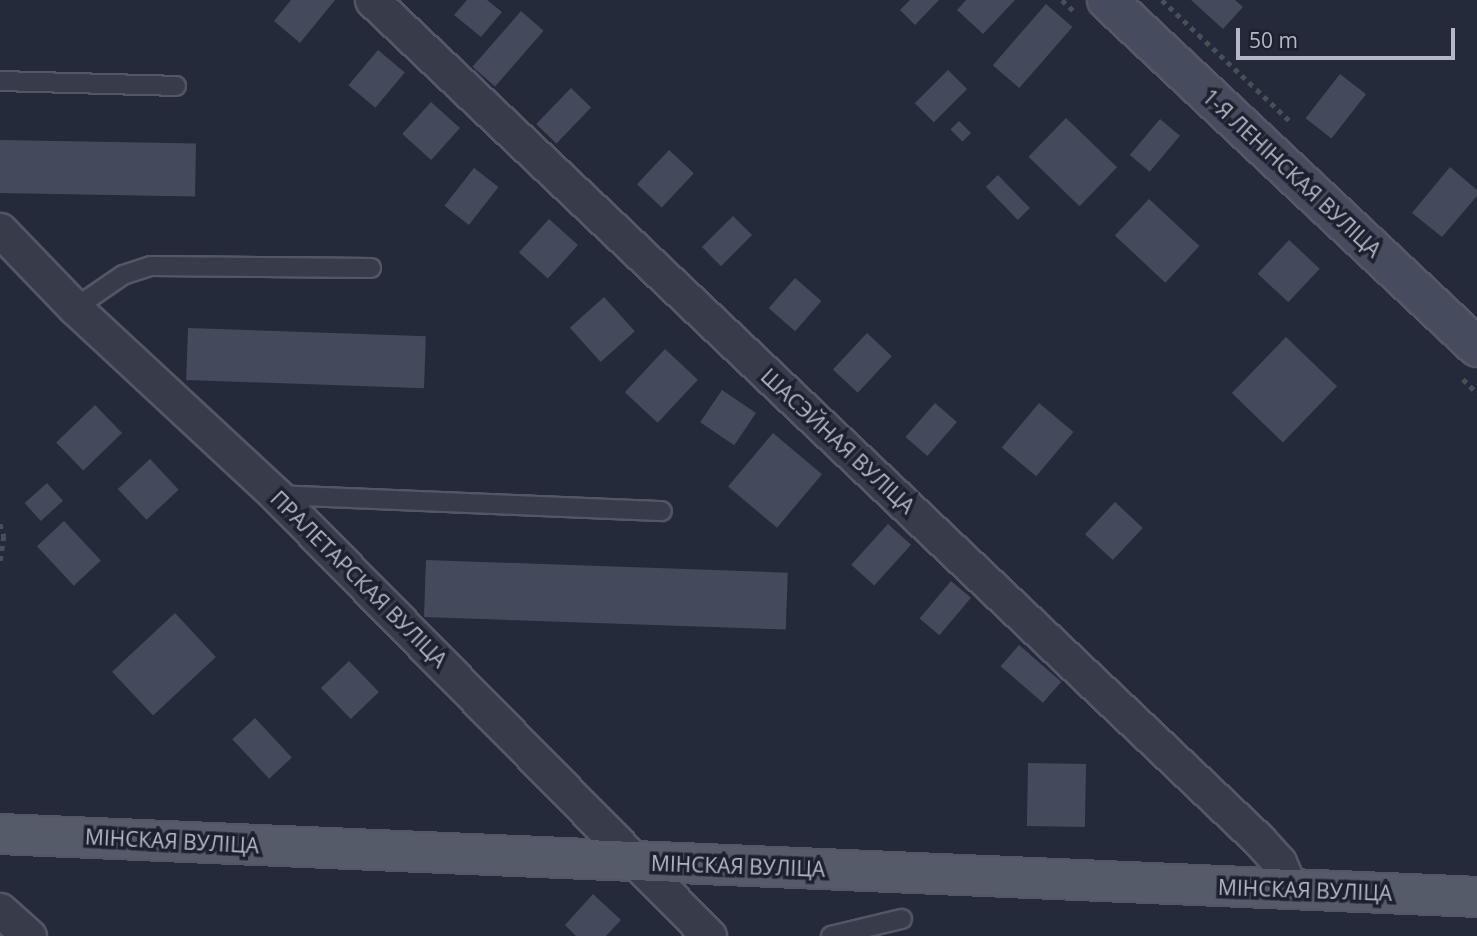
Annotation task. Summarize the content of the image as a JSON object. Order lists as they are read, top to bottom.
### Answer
{
  "streets": {
    "main road": ["1-Я ЛЕНІНСКАЯ ВУЛІЦА", "МІНСКАЯ ВУЛІЦА"],
    "street": ["ШАСЭЙНАЯ ВУЛІЦА", "ПРАЛЕТАРСКАЯ ВУЛІЦА"]
  },
  "crossings": [
    ["ШАСЭЙНАЯ ВУЛІЦА", "МІНСКАЯ ВУЛІЦА"],
    ["ПРАЛЕТАРСКАЯ ВУЛІЦА", "МІНСКАЯ ВУЛІЦА"]
  ],
  "scale_bar": "50 m"
}
